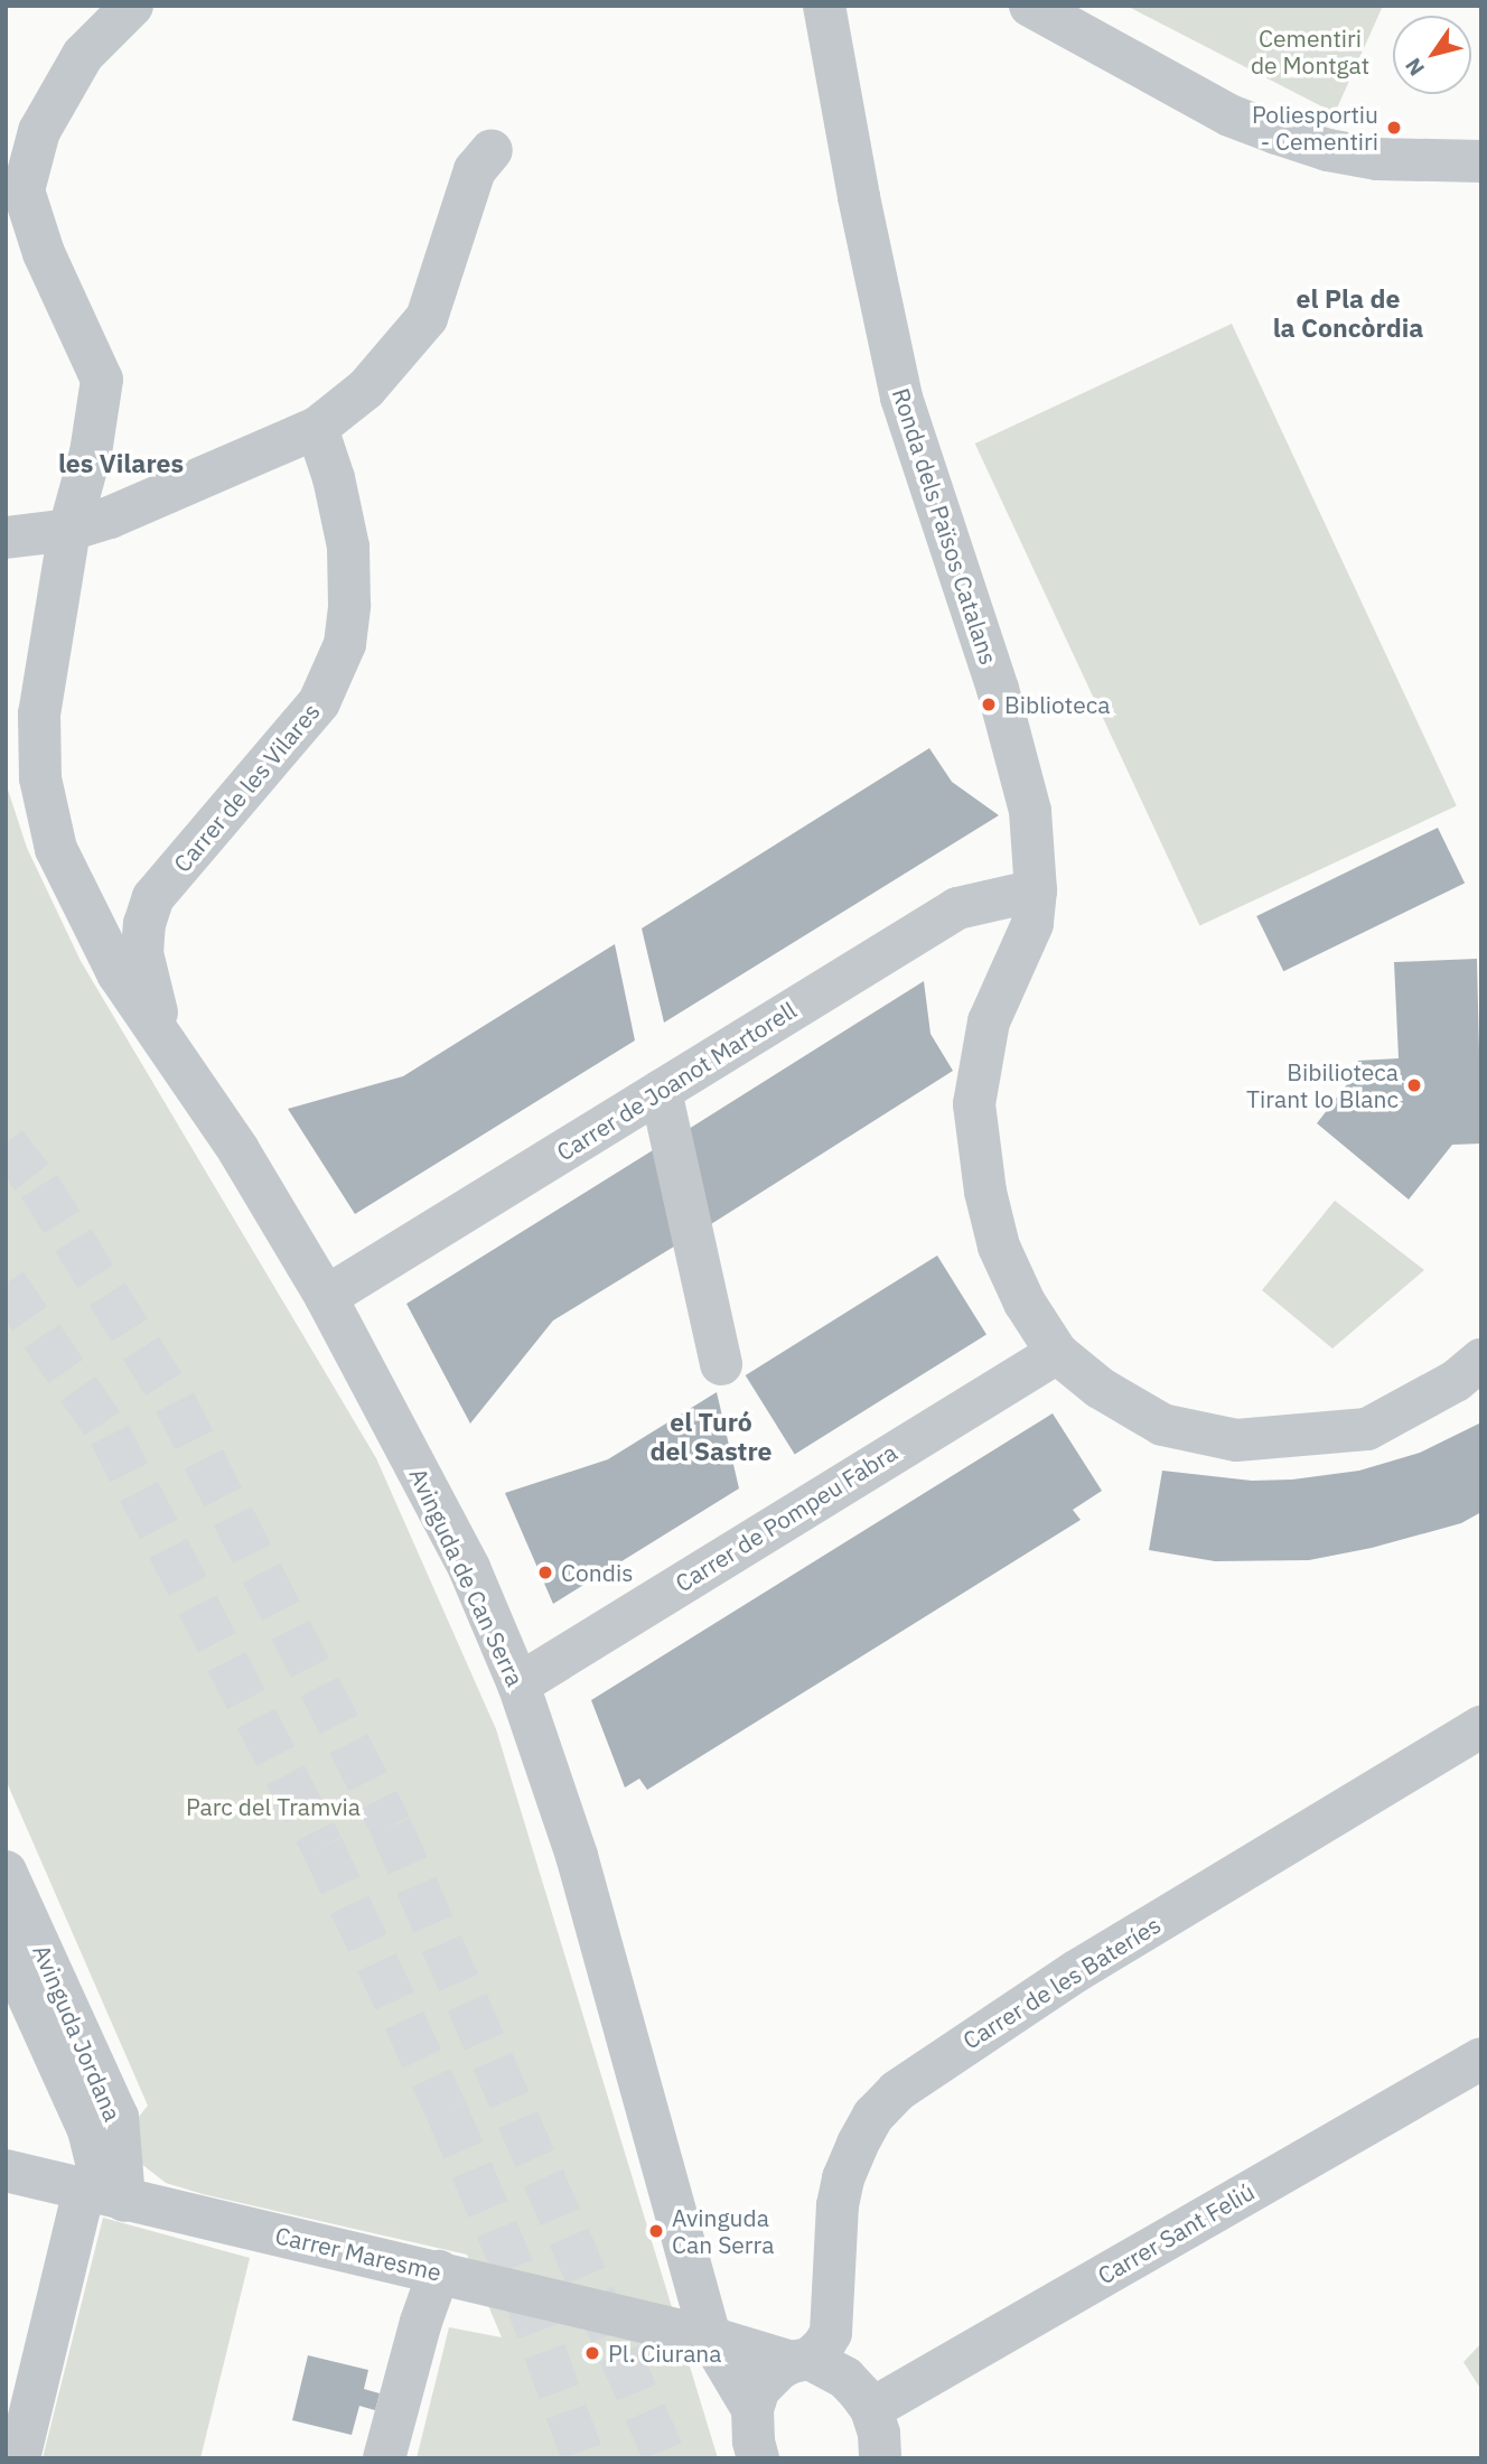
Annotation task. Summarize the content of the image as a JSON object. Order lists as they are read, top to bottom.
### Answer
{
  "streets": {
    "street": [
      "Ronda dels Països Catalans",
      "Carrer de les Vilares",
      "Carrer de Joanot Martorell",
      "Carrer de Pompeu Fabra",
      "Avinguda de Can Serra",
      "Carrer de les Bateríes",
      "Avinguda Jordana",
      "Carrer Sant Feliú",
      "Carrer Maresme"
    ]
  },
  "crossings": [
    ["Ronda dels Països Catalans", "Carrer de Joanot Martorell"],
    ["Ronda dels Països Catalans", "Carrer de Pompeu Fabra"],
    ["Carrer de les Vilares", "Avinguda de Can Serra"],
    ["Carrer de Joanot Martorell", "Avinguda de Can Serra"],
    ["Carrer de Pompeu Fabra", "Avinguda de Can Serra"],
    ["Avinguda de Can Serra", "Carrer Maresme"],
    ["Carrer de les Bateríes", "Carrer Maresme"],
    ["Avinguda Jordana", "Carrer Maresme"],
    ["Carrer Sant Feliú", "Carrer Maresme"]
  ],
  "districts": ["el Pla de la Concòrdia", "les Vilares", "el Turó del Sastre"],
  "parks": ["Cementiri de Montgat", "Parc del Tramvia"],
  "places": [
    "Poliesportiu - Cementiri",
    "Biblioteca",
    "Bibilioteca Tirant lo Blanc",
    "Condis",
    "Avinguda Can Serra",
    "Pl. Ciurana"
  ],
  "north": "bottom left"
}
